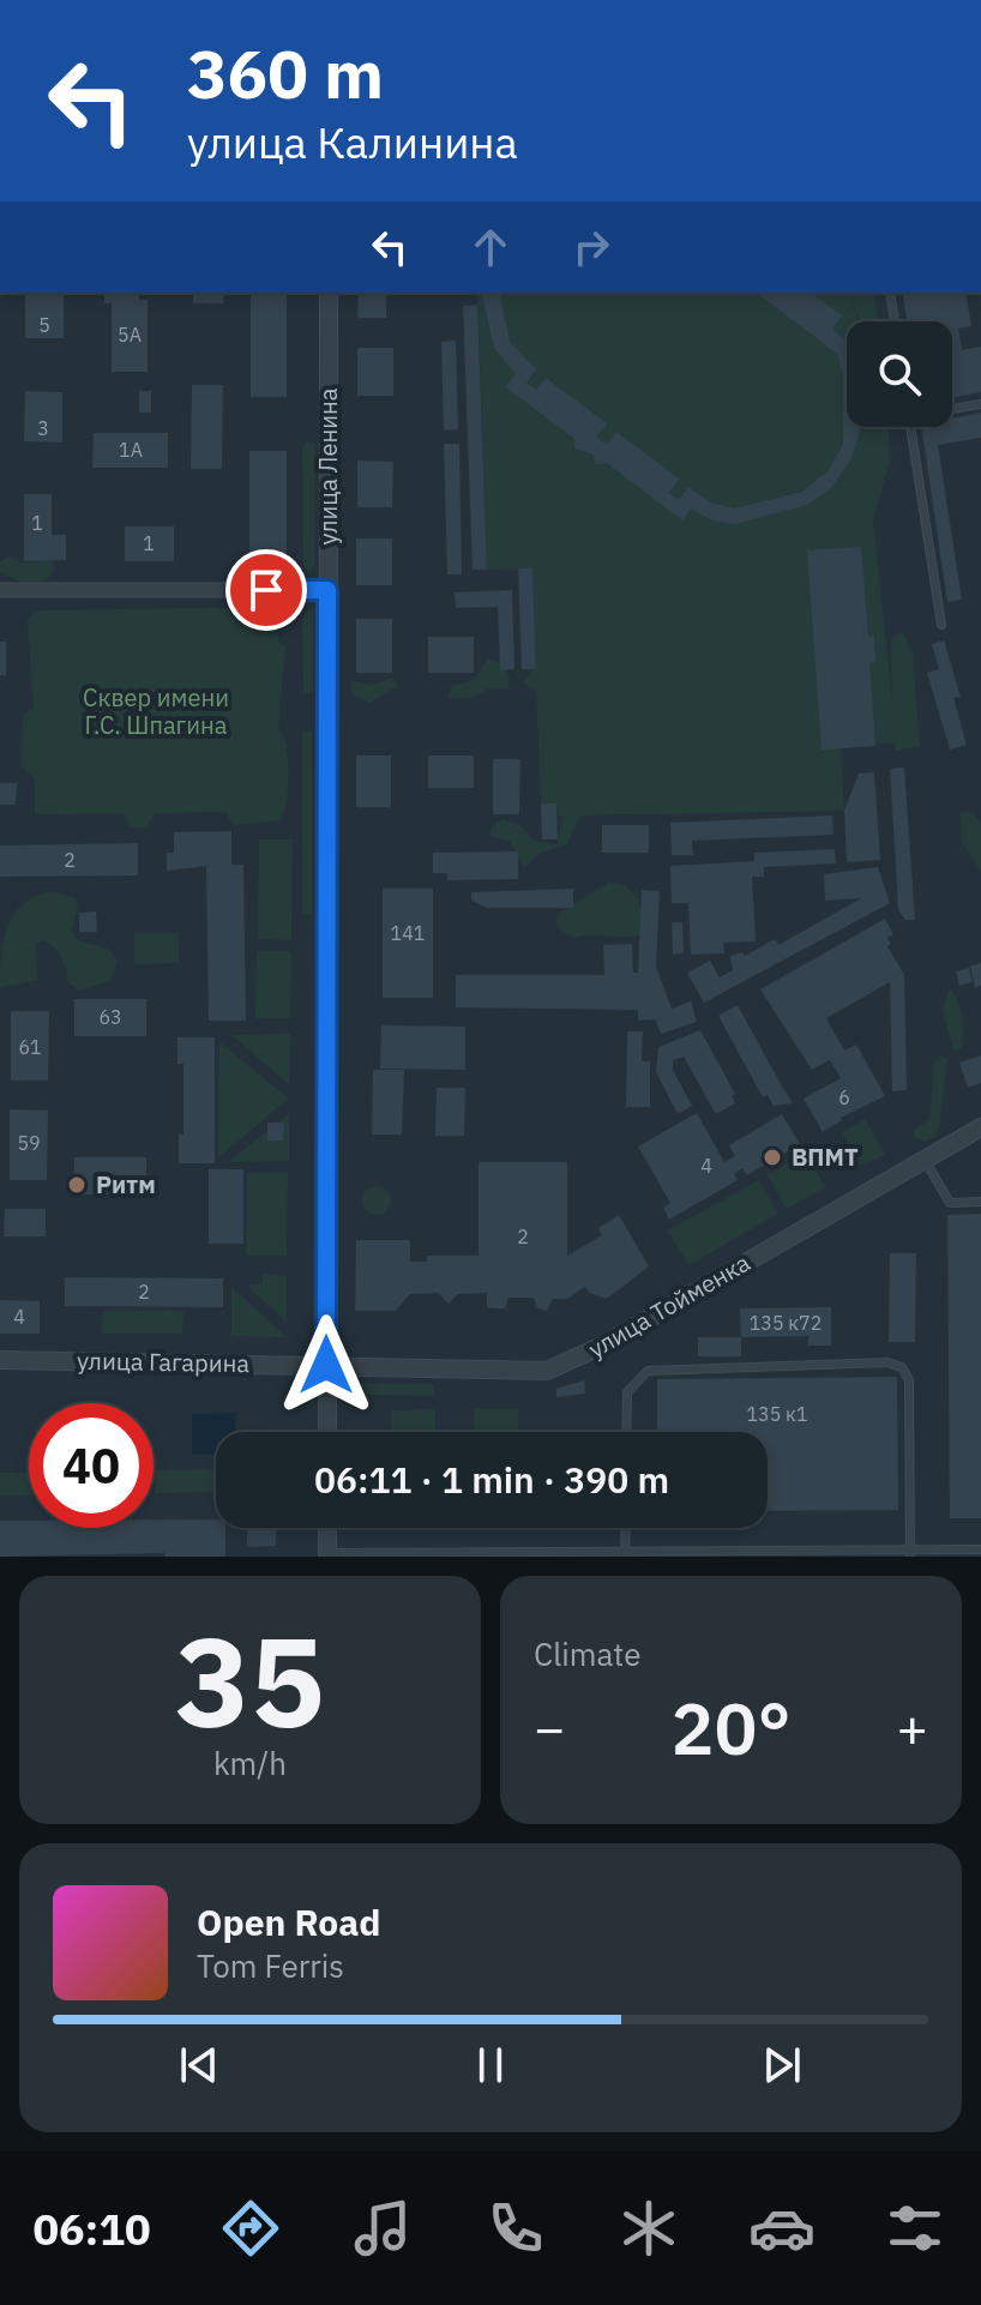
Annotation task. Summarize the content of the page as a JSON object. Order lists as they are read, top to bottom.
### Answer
{
  "streets": {
    "street": ["улица Ленина", "улица Тойменка", "улица Гагарина"]
  },
  "crossings": [
    ["улица Ленина", "улица Тойменка"],
    ["улица Ленина", "улица Гагарина"],
    ["улица Тойменка", "улица Гагарина"]
  ],
  "parks": ["Сквер имени Г.С. Шпагина"],
  "places": ["ВПМТ", "Ритм"],
  "house_numbers": [
    "5",
    "5А",
    "3",
    "1А",
    "1",
    "1",
    "2",
    "141",
    "63",
    "61",
    "6",
    "59",
    "4",
    "2",
    "2",
    "4",
    "135 к72",
    "135 к1"
  ],
  "page": {
    "turn": ["360 m", "улица Калинина"],
    "limit": "40",
    "trip": "06:11 · 1 min · 390 m",
    "tile": [
      ["35", "km/h"],
      "Climate"
    ],
    "heat": ["−", "20°", "+"],
    "song": ["Open Road", "Tom Ferris"],
    "tabs": "06:10"
  }
}
